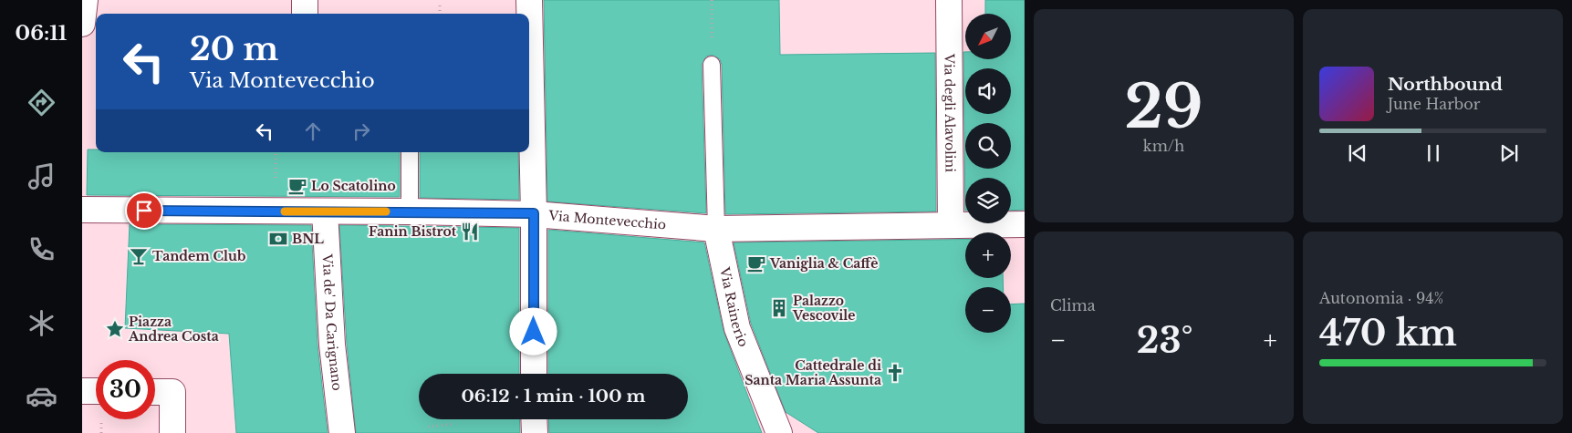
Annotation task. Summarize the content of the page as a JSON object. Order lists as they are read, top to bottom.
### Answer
{
  "streets": {
    "street": [
      "Via degli Alavolini",
      "Via Montevecchio",
      "Via Rainerio",
      "Via de' Da Carignano"
    ]
  },
  "crossings": [
    ["Via degli Alavolini", "Via Montevecchio"],
    ["Via Montevecchio", "Via Rainerio"],
    ["Via Montevecchio", "Via de' Da Carignano"]
  ],
  "places": {
    "cafe": ["Lo Scatolino", "Vaniglia & Caffè"],
    "restaurant": ["Fanin Bistrot"],
    "bank": ["BNL"],
    "bar": ["Tandem Club"],
    "building": ["Palazzo Vescovile"],
    "place": ["Piazza Andrea Costa"],
    "church": ["Cattedrale di Santa Maria Assunta"]
  },
  "north": "bottom left",
  "page": {
    "tabs": "06:11",
    "tile": [
      ["29", "km/h"],
      "Clima",
      ["Autonomia · 94%", "470 km"]
    ],
    "map_buttons": ["+", "−"],
    "turn": ["20 m", "Via Montevecchio"],
    "song": ["Northbound", "June Harbor"],
    "heat": ["−", "23°", "+"],
    "limit": "30",
    "trip": "06:12 · 1 min · 100 m"
  }
}
